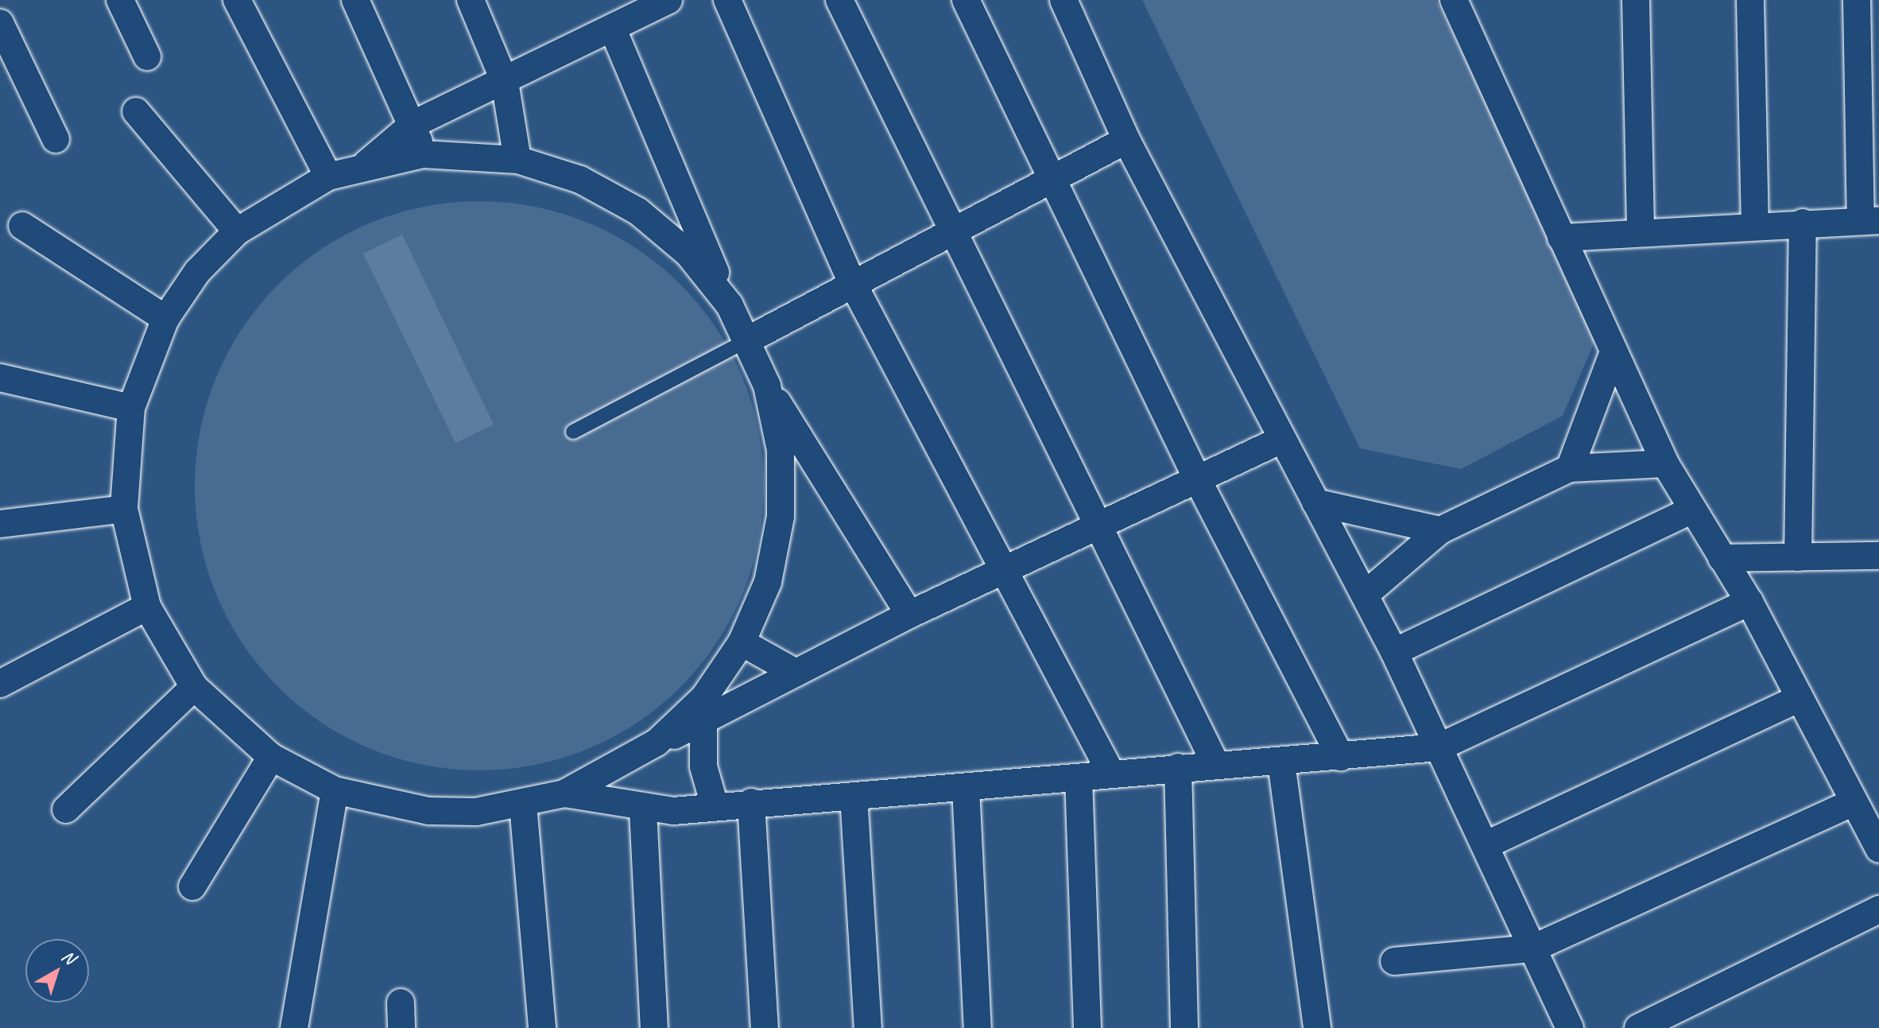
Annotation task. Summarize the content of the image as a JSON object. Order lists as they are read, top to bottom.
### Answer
{
  "north": "top right"
}
